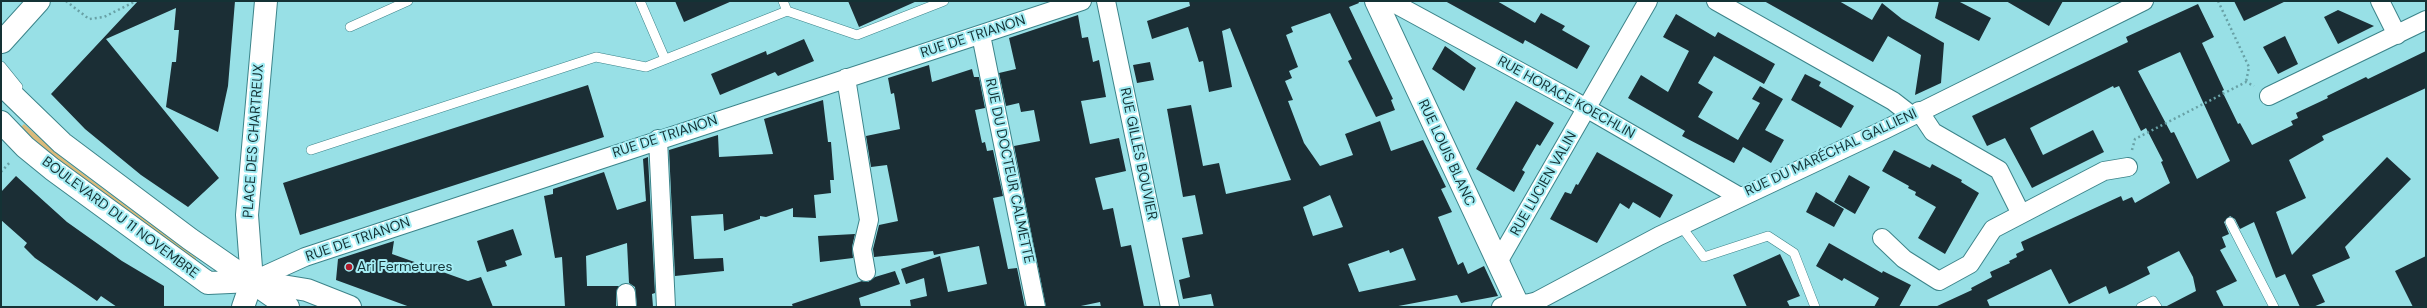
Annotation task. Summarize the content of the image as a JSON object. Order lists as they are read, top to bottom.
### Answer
{
  "streets": {
    "main road": ["PLACE DES CHARTREUX", "RUE LOUIS BLANC", "BOULEVARD DU 11 NOVEMBRE"],
    "street": [
      "RUE DE TRIANON",
      "RUE HORACE KOECHLIN",
      "RUE DU MARÉCHAL GALLIENI",
      "RUE GILLES BOUVIER",
      "RUE DU DOCTEUR CALMETTE",
      "RUE LUCIEN VALIN"
    ]
  },
  "crossings": [
    ["RUE DE TRIANON", "PLACE DES CHARTREUX"],
    ["RUE DE TRIANON", "RUE DU DOCTEUR CALMETTE"],
    ["RUE DE TRIANON", "BOULEVARD DU 11 NOVEMBRE"],
    ["RUE HORACE KOECHLIN", "RUE DU MARÉCHAL GALLIENI"],
    ["RUE HORACE KOECHLIN", "RUE LUCIEN VALIN"],
    ["PLACE DES CHARTREUX", "BOULEVARD DU 11 NOVEMBRE"],
    ["RUE LOUIS BLANC", "RUE DU MARÉCHAL GALLIENI"],
    ["RUE LOUIS BLANC", "RUE LUCIEN VALIN"]
  ],
  "places": ["Ari Fermetures"]
}
